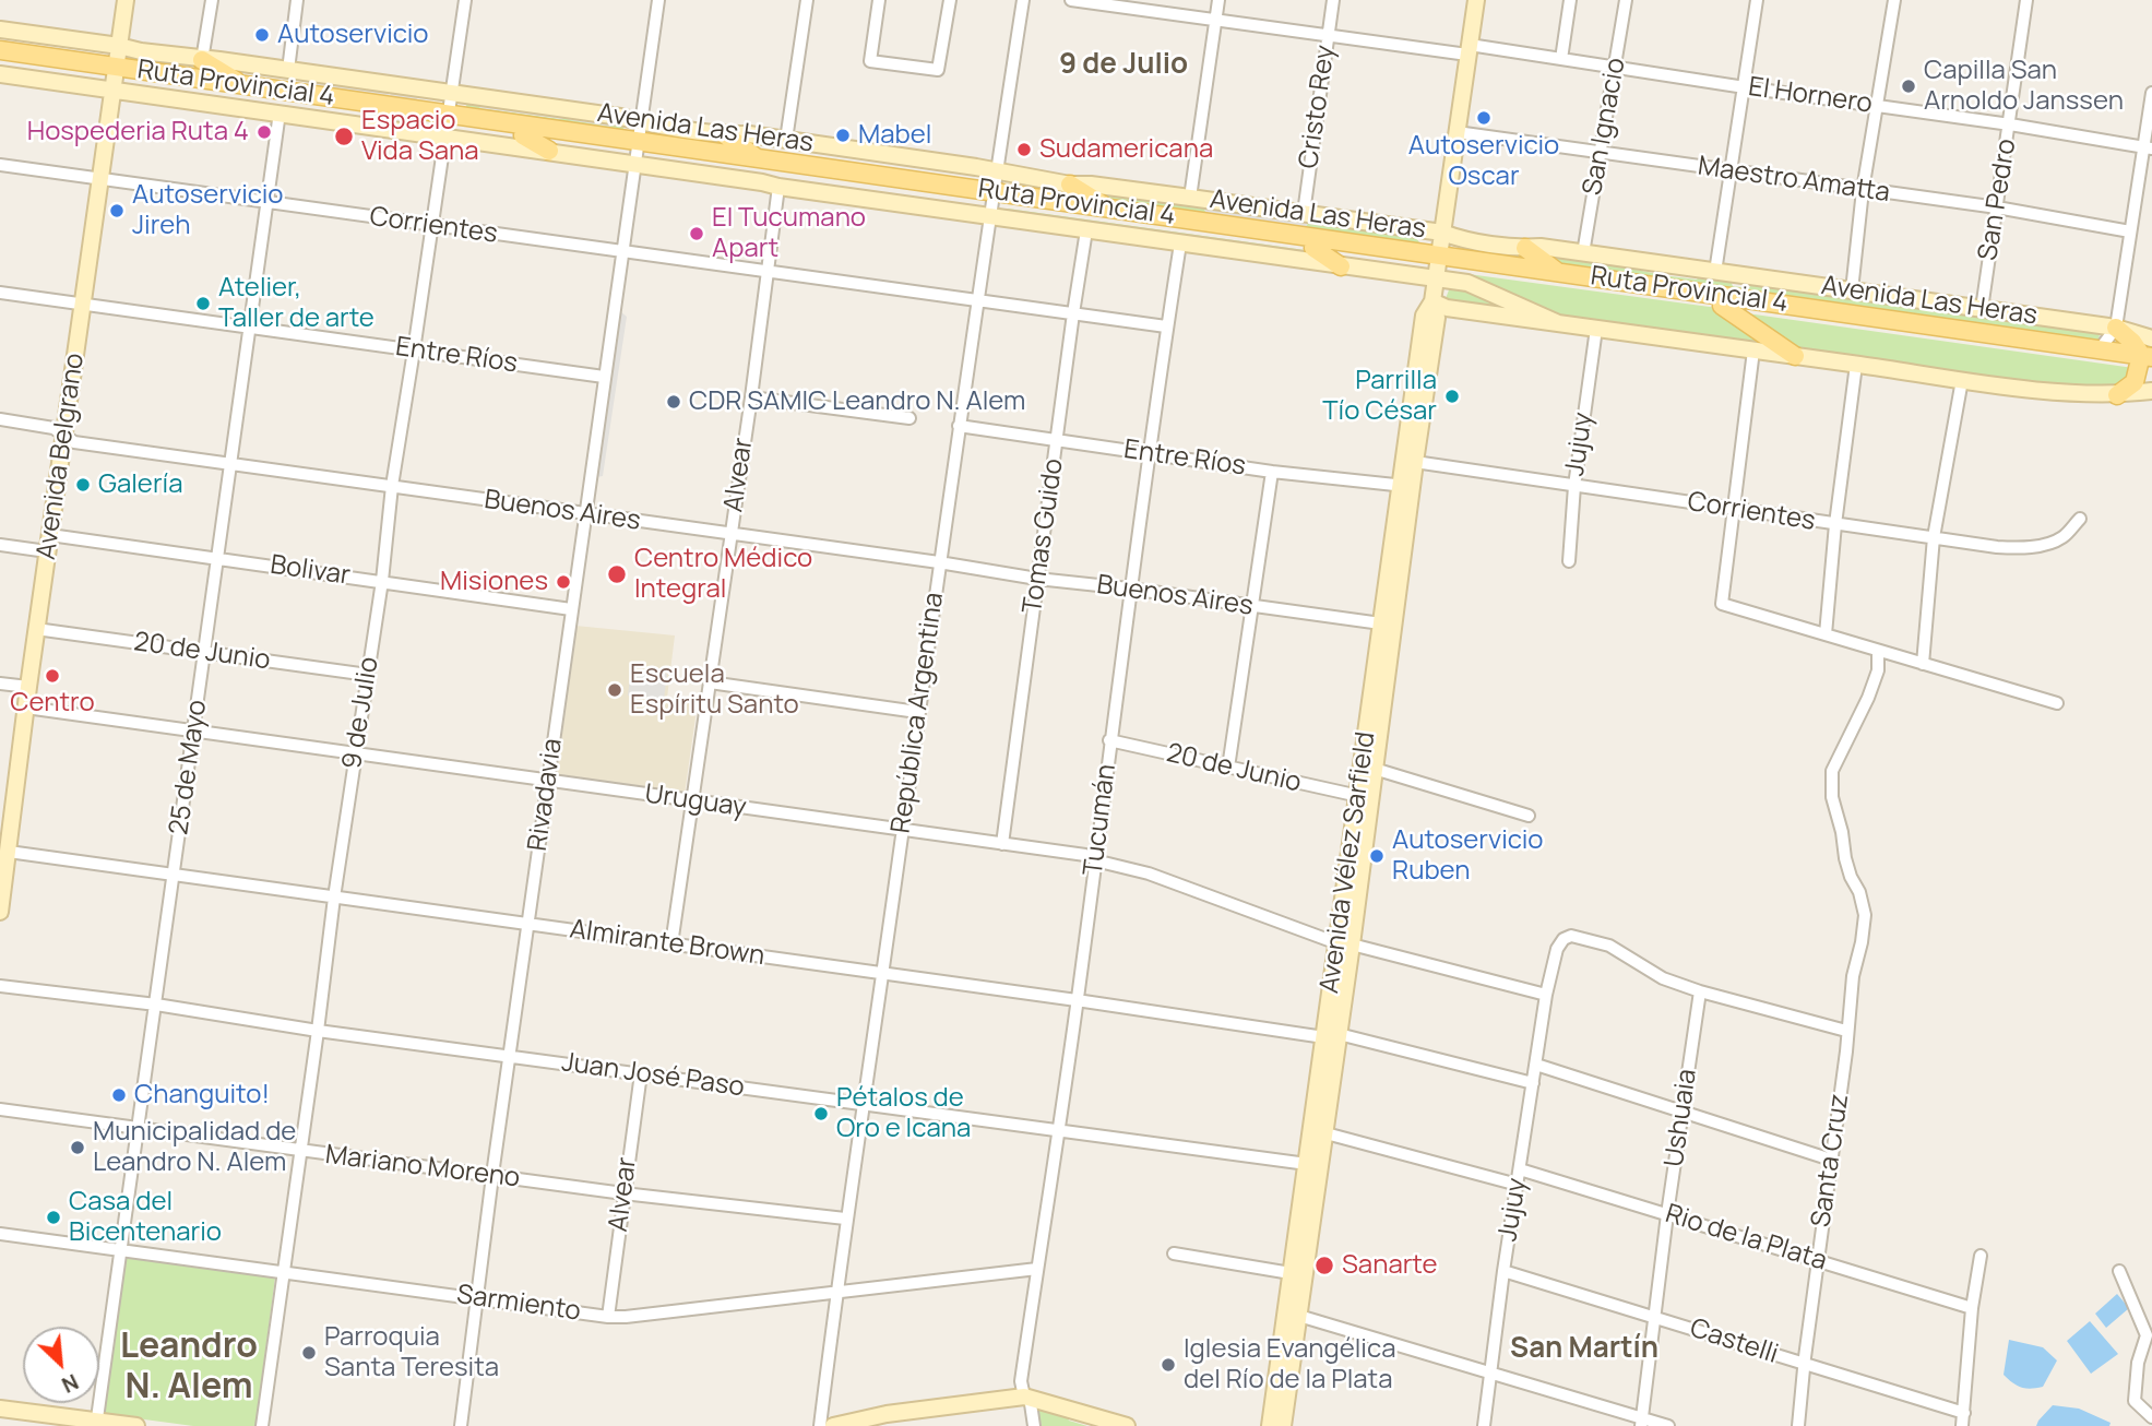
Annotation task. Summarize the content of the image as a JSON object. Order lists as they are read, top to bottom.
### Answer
{
  "streets": {
    "main road": [
      "Ruta Provincial 4",
      "Avenida Las Heras",
      "Avenida Belgrano",
      "Avenida Vélez Sarfield"
    ],
    "street": [
      "El Hornero",
      "Cristo Rey",
      "San Ignacio",
      "Maestro Amatta",
      "San Pedro",
      "Corrientes",
      "Entre Ríos",
      "Jujuy",
      "Alvear",
      "Buenos Aires",
      "Tomas Guido",
      "Bolivar",
      "20 de Junio",
      "9 de Julio",
      "República Argentina",
      "25 de Mayo",
      "Rivadavia",
      "Uruguay",
      "Tucumán",
      "Almirante Brown",
      "Juan José Paso",
      "Ushuaia",
      "Santa Cruz",
      "Mariano Moreno",
      "Rio de la Plata",
      "Sarmiento",
      "Castelli"
    ]
  },
  "crossings": [
    ["Ruta Provincial 4", "Avenida Las Heras"],
    ["Ruta Provincial 4", "Avenida Belgrano"],
    ["Ruta Provincial 4", "9 de Julio"],
    ["Ruta Provincial 4", "República Argentina"],
    ["Ruta Provincial 4", "Rivadavia"],
    ["Ruta Provincial 4", "Avenida Vélez Sarfield"],
    ["El Hornero", "San Ignacio"],
    ["El Hornero", "San Pedro"],
    ["El Hornero", "Avenida Vélez Sarfield"],
    ["Cristo Rey", "Avenida Las Heras"],
    ["San Ignacio", "Avenida Las Heras"],
    ["San Ignacio", "Maestro Amatta"],
    ["Avenida Las Heras", "San Pedro"],
    ["Avenida Las Heras", "Avenida Belgrano"],
    ["Avenida Las Heras", "Alvear"],
    ["Avenida Las Heras", "Tomas Guido"],
    ["Avenida Las Heras", "9 de Julio"],
    ["Avenida Las Heras", "República Argentina"],
    ["Avenida Las Heras", "25 de Mayo"],
    ["Avenida Las Heras", "Rivadavia"],
    ["Avenida Las Heras", "Tucumán"],
    ["Avenida Las Heras", "Avenida Vélez Sarfield"],
    ["Maestro Amatta", "San Pedro"],
    ["Maestro Amatta", "Avenida Vélez Sarfield"],
    ["Corrientes", "Jujuy"],
    ["Corrientes", "Avenida Belgrano"],
    ["Corrientes", "Alvear"],
    ["Corrientes", "Tomas Guido"],
    ["Corrientes", "9 de Julio"],
    ["Corrientes", "República Argentina"],
    ["Corrientes", "25 de Mayo"],
    ["Corrientes", "Rivadavia"],
    ["Corrientes", "Tucumán"],
    ["Corrientes", "Avenida Vélez Sarfield"],
    ["Entre Ríos", "Avenida Belgrano"],
    ["Entre Ríos", "Tomas Guido"],
    ["Entre Ríos", "9 de Julio"],
    ["Entre Ríos", "República Argentina"],
    ["Entre Ríos", "25 de Mayo"],
    ["Entre Ríos", "Rivadavia"],
    ["Entre Ríos", "Tucumán"],
    ["Entre Ríos", "Avenida Vélez Sarfield"],
    ["Jujuy", "Uruguay"],
    ["Jujuy", "Almirante Brown"],
    ["Jujuy", "Ushuaia"],
    ["Jujuy", "Rio de la Plata"],
    ["Jujuy", "Castelli"],
    ["Avenida Belgrano", "Buenos Aires"],
    ["Avenida Belgrano", "Bolivar"],
    ["Avenida Belgrano", "20 de Junio"],
    ["Avenida Belgrano", "Uruguay"],
    ["Avenida Belgrano", "Almirante Brown"],
    ["Alvear", "Buenos Aires"],
    ["Alvear", "Uruguay"],
    ["Alvear", "Almirante Brown"],
    ["Alvear", "Juan José Paso"],
    ["Alvear", "Mariano Moreno"],
    ["Alvear", "Sarmiento"],
    ["Buenos Aires", "Tomas Guido"],
    ["Buenos Aires", "9 de Julio"],
    ["Buenos Aires", "República Argentina"],
    ["Buenos Aires", "25 de Mayo"],
    ["Buenos Aires", "Rivadavia"],
    ["Buenos Aires", "Tucumán"],
    ["Buenos Aires", "Avenida Vélez Sarfield"],
    ["Tomas Guido", "Uruguay"],
    ["Bolivar", "9 de Julio"],
    ["Bolivar", "25 de Mayo"],
    ["Bolivar", "Rivadavia"],
    ["20 de Junio", "9 de Julio"],
    ["20 de Junio", "25 de Mayo"],
    ["20 de Junio", "Tucumán"],
    ["20 de Junio", "Avenida Vélez Sarfield"],
    ["9 de Julio", "Uruguay"],
    ["9 de Julio", "Almirante Brown"],
    ["9 de Julio", "Juan José Paso"],
    ["9 de Julio", "Mariano Moreno"],
    ["9 de Julio", "Sarmiento"],
    ["República Argentina", "Uruguay"],
    ["República Argentina", "Almirante Brown"],
    ["República Argentina", "Juan José Paso"],
    ["República Argentina", "Mariano Moreno"],
    ["República Argentina", "Sarmiento"],
    ["25 de Mayo", "Uruguay"],
    ["25 de Mayo", "Almirante Brown"],
    ["25 de Mayo", "Juan José Paso"],
    ["25 de Mayo", "Mariano Moreno"],
    ["25 de Mayo", "Sarmiento"],
    ["Rivadavia", "Uruguay"],
    ["Rivadavia", "Almirante Brown"],
    ["Rivadavia", "Juan José Paso"],
    ["Rivadavia", "Mariano Moreno"],
    ["Rivadavia", "Sarmiento"],
    ["Uruguay", "Tucumán"],
    ["Uruguay", "Avenida Vélez Sarfield"],
    ["Tucumán", "Almirante Brown"],
    ["Tucumán", "Juan José Paso"],
    ["Tucumán", "Sarmiento"],
    ["Avenida Vélez Sarfield", "Almirante Brown"],
    ["Avenida Vélez Sarfield", "Juan José Paso"],
    ["Ushuaia", "Rio de la Plata"],
    ["Ushuaia", "Castelli"],
    ["Santa Cruz", "Rio de la Plata"],
    ["Santa Cruz", "Castelli"]
  ],
  "districts": ["9 de Julio", "Leandro N. Alem", "San Martín"],
  "places": [
    "Autoservicio",
    "Capilla San Arnoldo Janssen",
    "Autoservicio Oscar",
    "Hospederia Ruta 4",
    "Mabel",
    "Espacio Vida Sana",
    "Sudamericana",
    "Autoservicio Jireh",
    "El Tucumano Apart",
    "Atelier, Taller de arte",
    "Parrilla Tío César",
    "CDR SAMIC Leandro N. Alem",
    "Galería",
    "Centro Médico Integral",
    "Misiones",
    "Centro",
    "Escuela Espíritu Santo",
    "Autoservicio Ruben",
    "Changuito!",
    "Pétalos de Oro e Icana",
    "Municipalidad de Leandro N. Alem",
    "Casa del Bicentenario",
    "Sanarte",
    "Parroquia Santa Teresita",
    "Iglesia Evangélica del Río de la Plata"
  ],
  "north": "bottom right"
}
